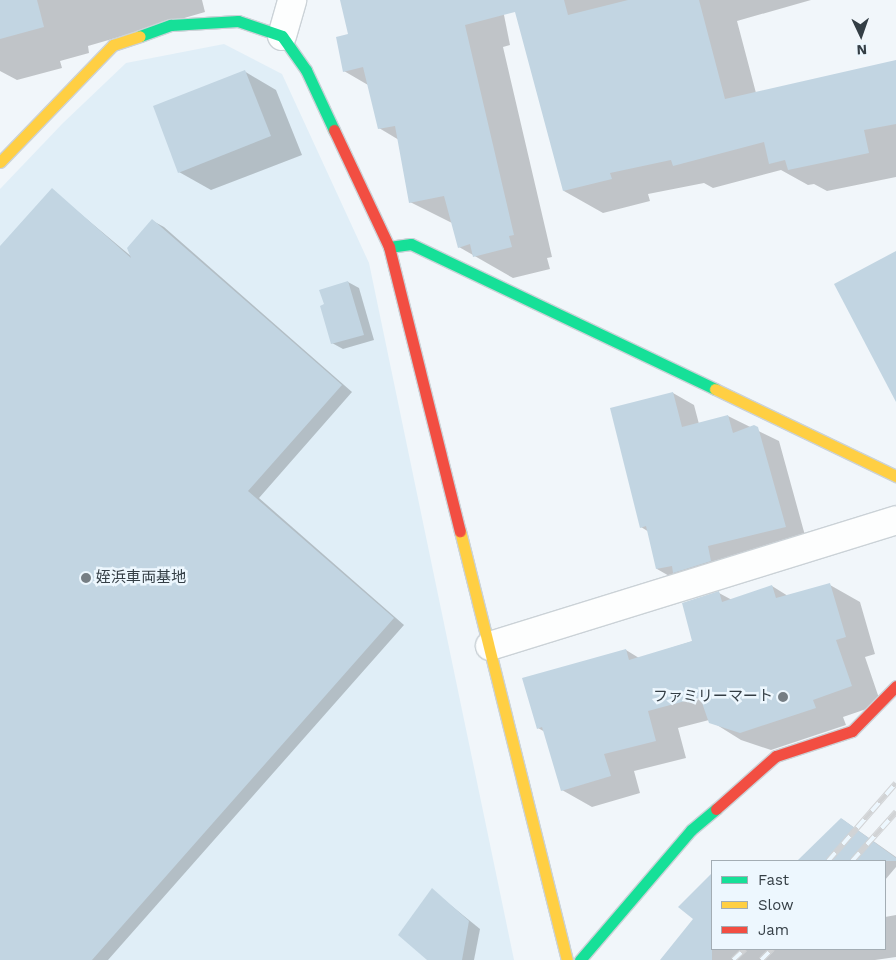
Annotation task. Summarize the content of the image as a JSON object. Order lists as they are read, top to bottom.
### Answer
{
  "places": ["姪浜車両基地", "ファミリーマート"],
  "legend": ["Fast", "Slow", "Jam"],
  "north": "bottom"
}
